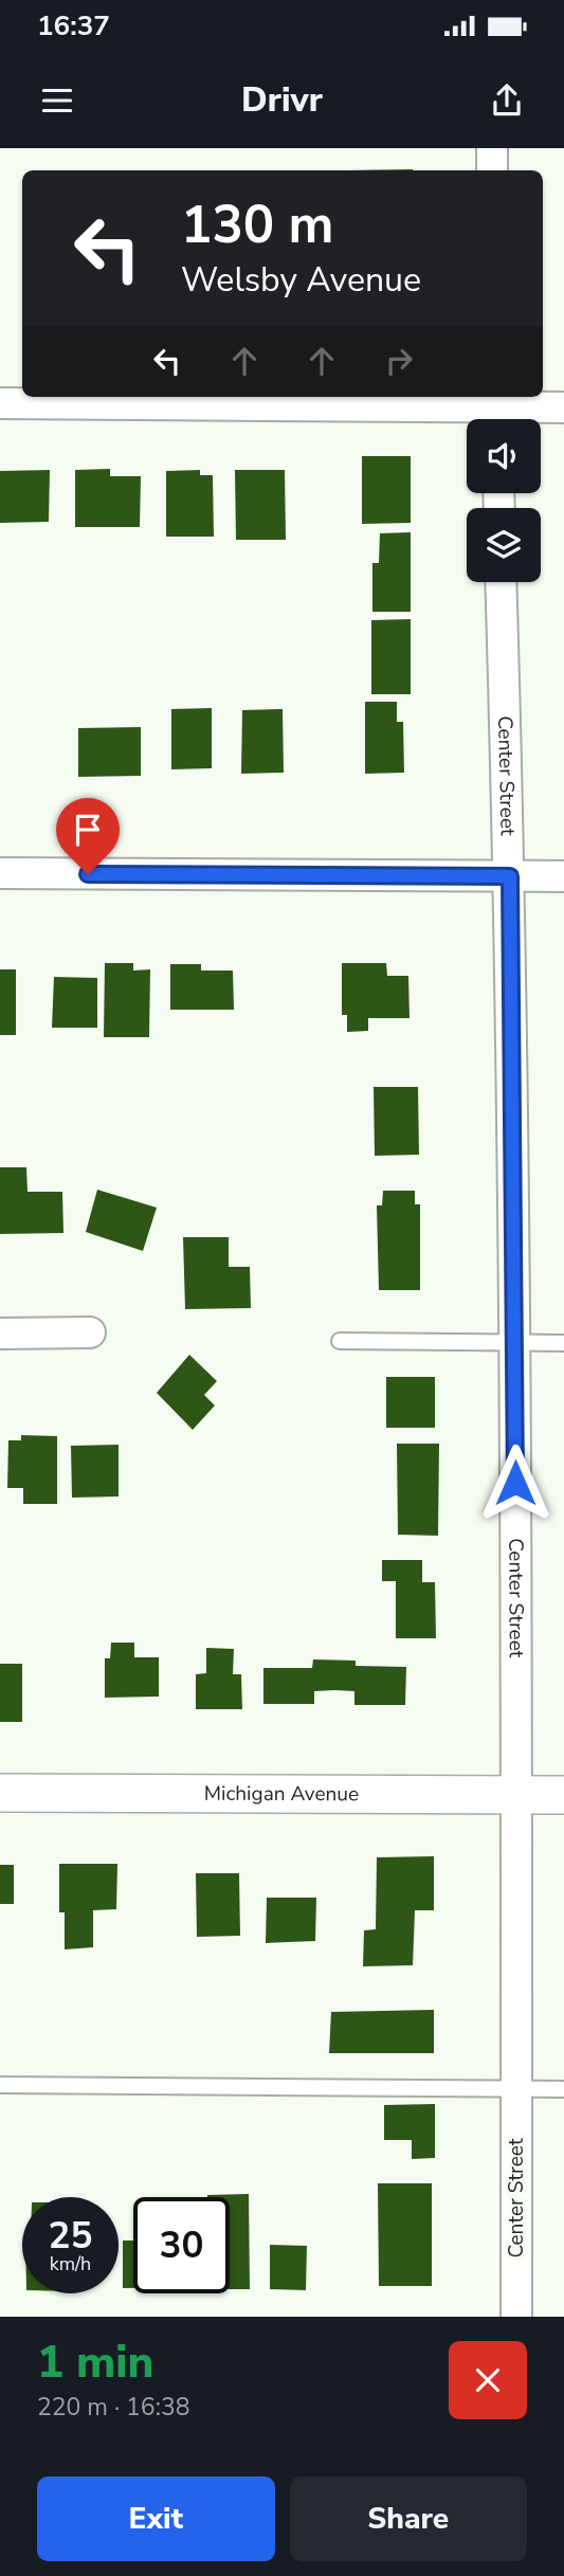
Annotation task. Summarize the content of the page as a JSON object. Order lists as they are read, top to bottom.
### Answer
{
  "streets": {
    "street": ["Center Street", "Michigan Avenue"]
  },
  "crossings": [
    ["Center Street", "Michigan Avenue"]
  ],
  "page": {
    "status": "16:37",
    "header": "Drivr",
    "turn": ["130 m", "Welsby Avenue"],
    "speed": "25 km/h",
    "limit": "30",
    "heading": ["1 min", "220 m · 16:38"],
    "buttons": ["Exit", "Share"]
  }
}
